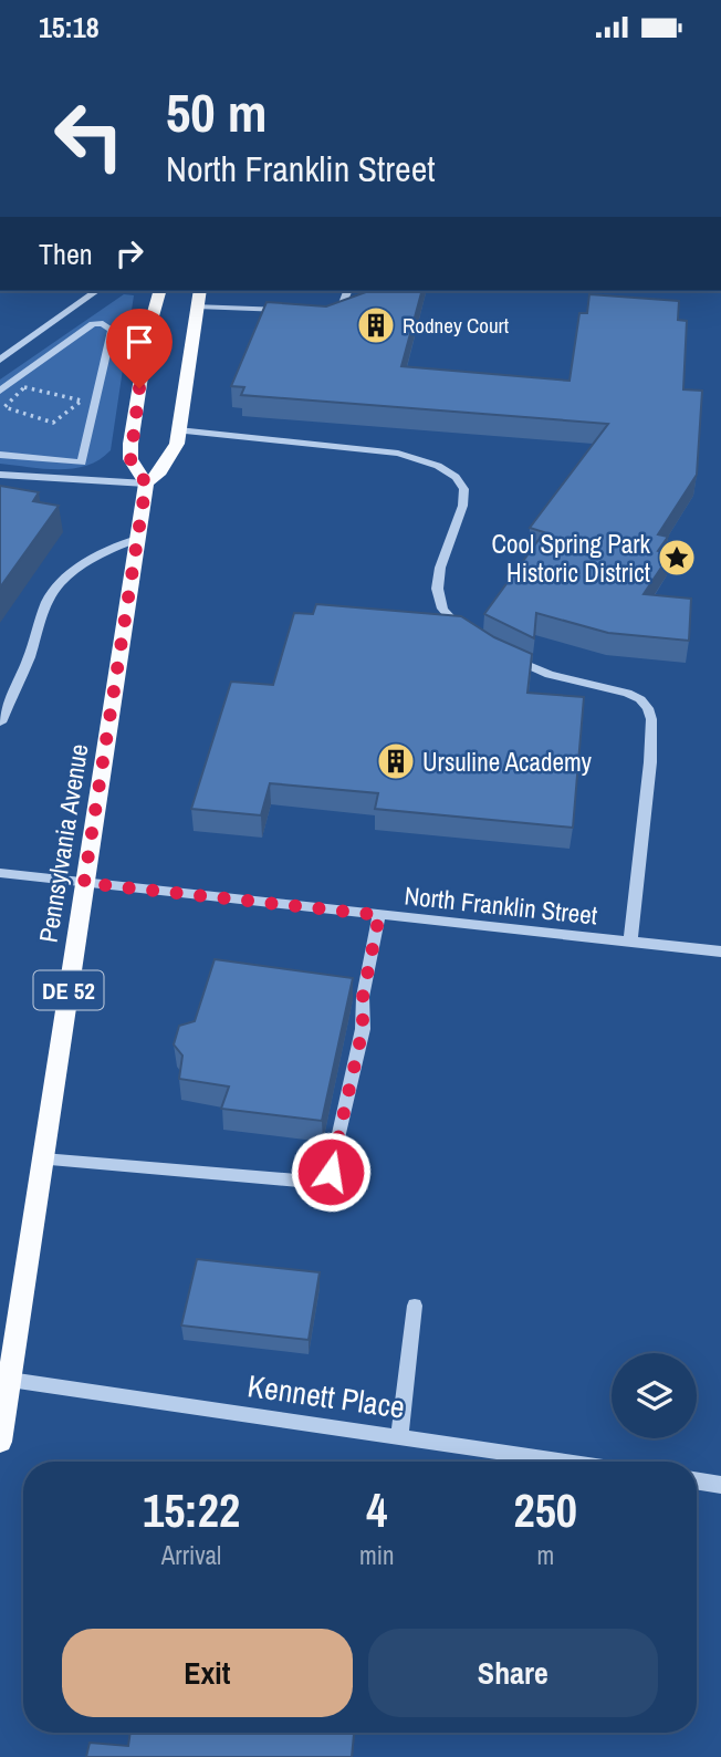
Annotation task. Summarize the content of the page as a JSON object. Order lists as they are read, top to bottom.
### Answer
{
  "streets": {
    "main road": ["Pennsylvania Avenue", "DE 52"],
    "street": ["North Franklin Street", "Kennett Place"]
  },
  "crossings": [
    ["Pennsylvania Avenue", "North Franklin Street"],
    ["Pennsylvania Avenue", "Kennett Place"]
  ],
  "places": {
    "building": ["Rodney Court", "Ursuline Academy"],
    "place": ["Cool Spring Park Historic District"]
  },
  "page": {
    "status": "15:18",
    "turn": ["50 m", "North Franklin Street"],
    "then": "Then",
    "eta": [
      "15:22",
      "Arrival",
      "4",
      "min",
      "250",
      "m"
    ],
    "buttons": ["Exit", "Share"]
  }
}
